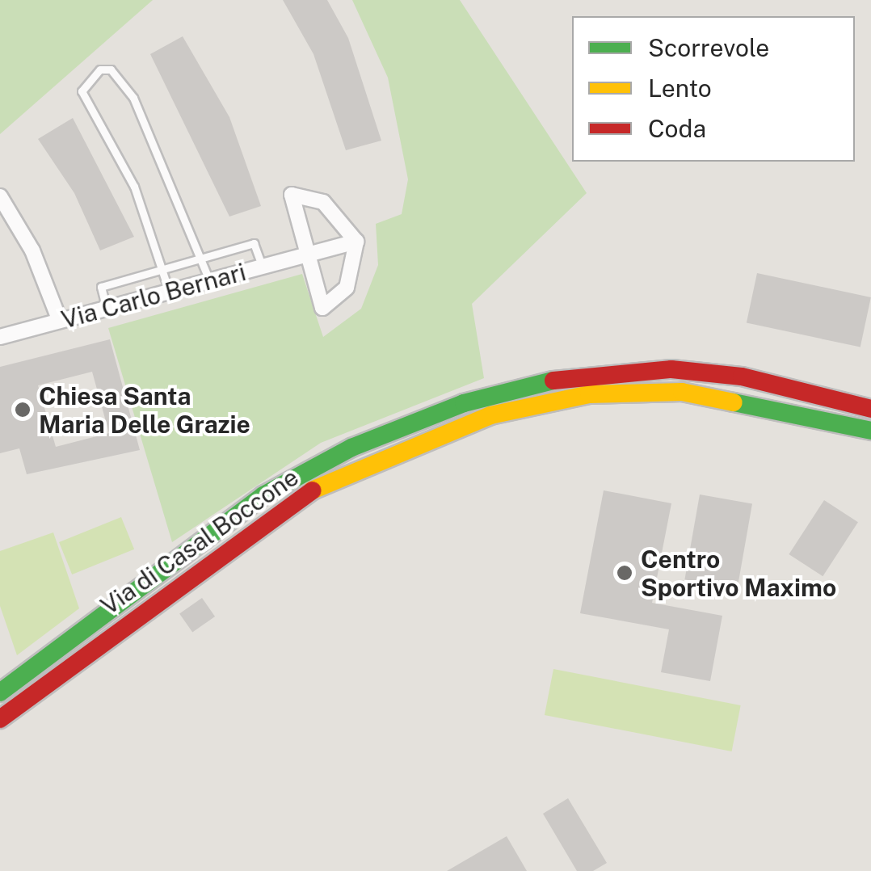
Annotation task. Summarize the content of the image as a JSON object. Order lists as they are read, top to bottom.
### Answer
{
  "streets": {
    "street": ["Via Carlo Bernari", "Via di Casal Boccone"]
  },
  "places": ["Chiesa Santa Maria Delle Grazie", "Centro Sportivo Maximo"],
  "legend": ["Scorrevole", "Lento", "Coda"]
}
